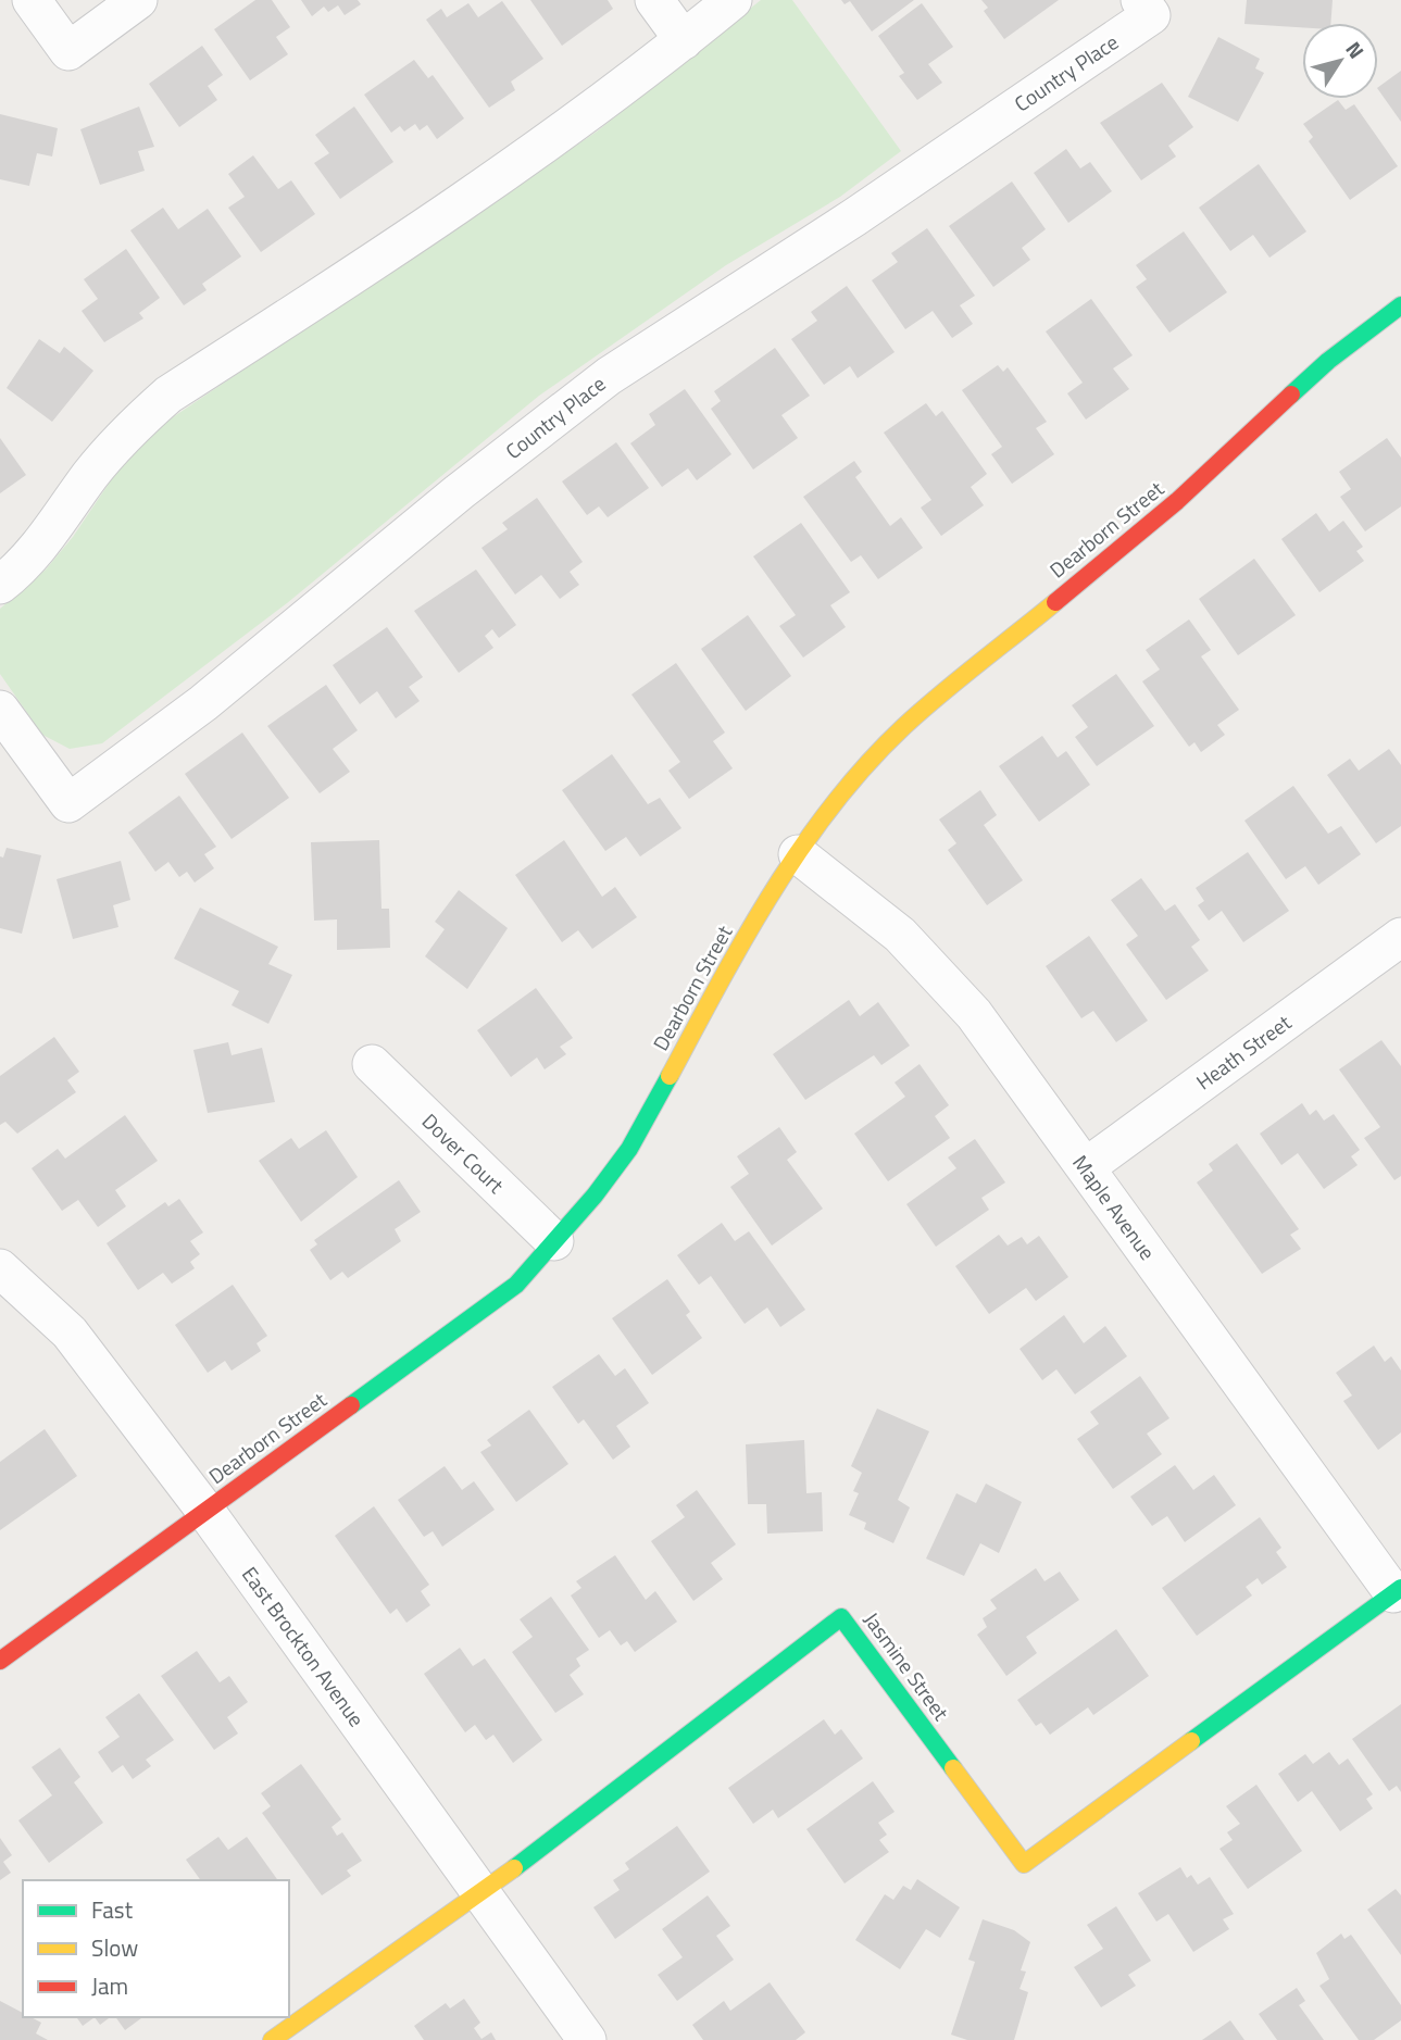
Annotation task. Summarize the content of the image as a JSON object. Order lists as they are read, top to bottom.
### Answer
{
  "streets": {
    "street": [
      "Country Place",
      "Dearborn Street",
      "Heath Street",
      "Dover Court",
      "Maple Avenue",
      "East Brockton Avenue",
      "Jasmine Street"
    ]
  },
  "crossings": [
    ["Dearborn Street", "Dover Court"],
    ["Dearborn Street", "Maple Avenue"],
    ["Dearborn Street", "East Brockton Avenue"],
    ["Heath Street", "Maple Avenue"],
    ["Maple Avenue", "Jasmine Street"],
    ["East Brockton Avenue", "Jasmine Street"]
  ],
  "legend": ["Fast", "Slow", "Jam"],
  "north": "top right"
}
